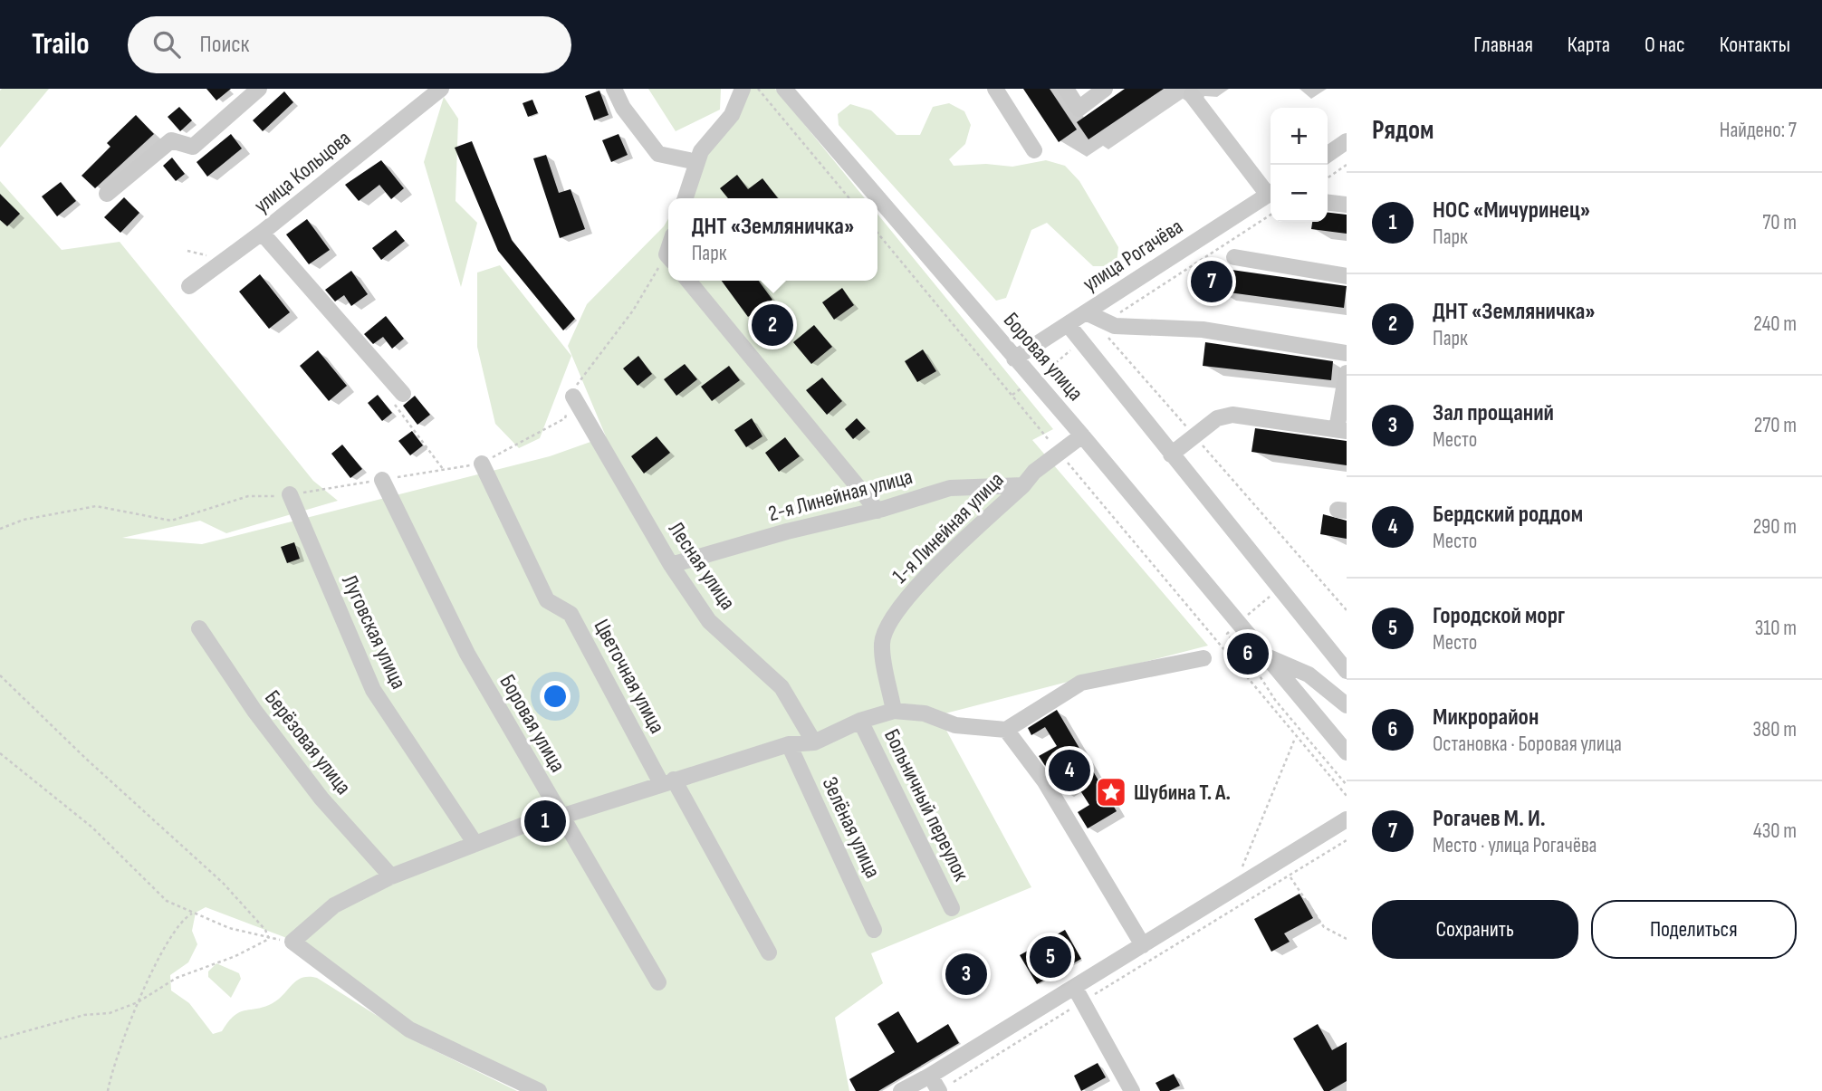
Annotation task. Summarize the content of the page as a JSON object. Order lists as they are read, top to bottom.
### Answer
{
  "streets": {
    "street": [
      "улица Кольцова",
      "улица Рогачёва",
      "Боровая улица",
      "2-я Линейная улица",
      "1-я Линейная улица",
      "Лесная улица",
      "Луговская улица",
      "Цветочная улица",
      "Берёзовая улица",
      "Больничный переулок",
      "Зелёная улица"
    ]
  },
  "crossings": [
    ["улица Рогачёва", "Боровая улица"],
    ["Боровая улица", "1-я Линейная улица"],
    ["2-я Линейная улица", "1-я Линейная улица"],
    ["2-я Линейная улица", "Лесная улица"]
  ],
  "places": {
    "place": ["Шубина Т. А."]
  },
  "page": {
    "header": "Trailo",
    "search": "Поиск",
    "nav": [
      "Главная",
      "Карта",
      "О нас",
      "Контакты"
    ],
    "heading": ["Рядом", "Найдено: 7"],
    "map_buttons": ["+", "−"],
    "list": [
      {
        "mark": "1",
        "name": "НОС «Мичуринец»",
        "note": "Парк",
        "value": "70 m"
      },
      {
        "mark": "2",
        "name": "ДНТ «Земляничка»",
        "note": "Парк",
        "value": "240 m"
      },
      {
        "mark": "3",
        "name": "Зал прощаний",
        "note": "Место",
        "value": "270 m"
      },
      {
        "mark": "4",
        "name": "Бердский роддом",
        "note": "Место",
        "value": "290 m"
      },
      {
        "mark": "5",
        "name": "Городской морг",
        "note": "Место",
        "value": "310 m"
      },
      {
        "mark": "6",
        "name": "Микрорайон",
        "note": "Остановка · Боровая улица",
        "value": "380 m"
      },
      {
        "mark": "7",
        "name": "Рогачев М. И.",
        "note": "Место · улица Рогачёва",
        "value": "430 m"
      }
    ],
    "popup": ["ДНТ «Земляничка»", "Парк"],
    "pins": [
      "7",
      "2",
      "6",
      "4",
      "1",
      "5",
      "3"
    ],
    "buttons": ["Сохранить", "Поделиться"]
  }
}
